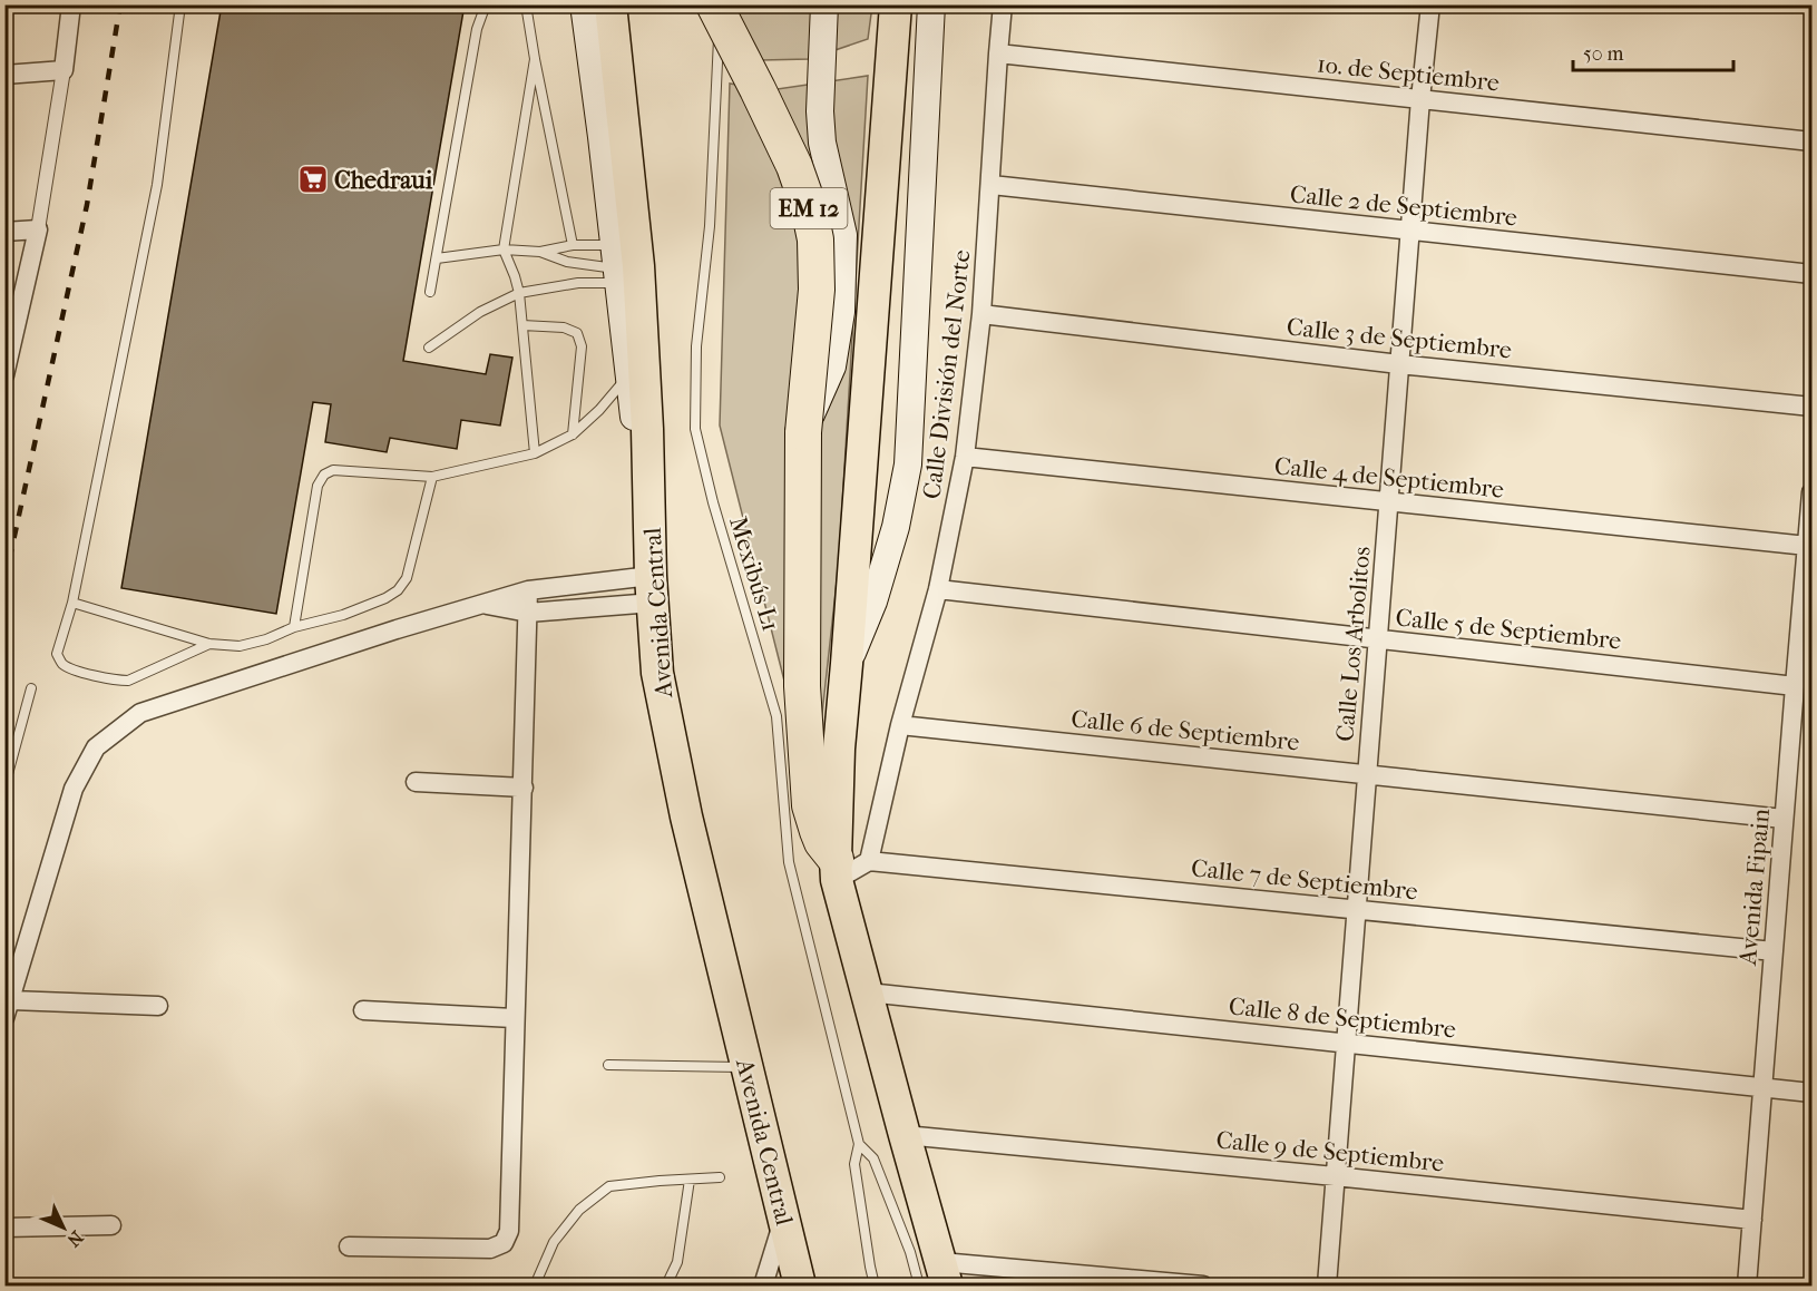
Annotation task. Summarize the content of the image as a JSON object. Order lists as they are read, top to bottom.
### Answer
{
  "streets": {
    "highway": ["EM 12", "Avenida Central"],
    "street": [
      "1o. de Septiembre",
      "Calle 2 de Septiembre",
      "Calle 3 de Septiembre",
      "Calle División del Norte",
      "Calle 4 de Septiembre",
      "Calle 5 de Septiembre",
      "Calle Los Arbolitos",
      "Calle 6 de Septiembre",
      "Calle 7 de Septiembre",
      "Avenida Fipain",
      "Calle 8 de Septiembre",
      "Calle 9 de Septiembre"
    ],
    "lane": ["Mexibús L1"]
  },
  "crossings": [
    ["1o. de Septiembre", "Calle División del Norte"],
    ["1o. de Septiembre", "Calle Los Arbolitos"],
    ["Calle 2 de Septiembre", "Calle División del Norte"],
    ["Calle 2 de Septiembre", "Calle Los Arbolitos"],
    ["Calle 3 de Septiembre", "Calle División del Norte"],
    ["Calle 3 de Septiembre", "Calle Los Arbolitos"],
    ["Calle División del Norte", "Calle 4 de Septiembre"],
    ["Calle División del Norte", "Calle 5 de Septiembre"],
    ["Calle División del Norte", "Calle 6 de Septiembre"],
    ["Calle División del Norte", "Calle 7 de Septiembre"],
    ["Calle 4 de Septiembre", "Calle Los Arbolitos"],
    ["Calle 4 de Septiembre", "Avenida Fipain"],
    ["Calle 5 de Septiembre", "Calle Los Arbolitos"],
    ["Calle 5 de Septiembre", "Avenida Fipain"],
    ["Calle Los Arbolitos", "Calle 6 de Septiembre"],
    ["Calle Los Arbolitos", "Calle 7 de Septiembre"],
    ["Calle Los Arbolitos", "Calle 8 de Septiembre"],
    ["Calle Los Arbolitos", "Calle 9 de Septiembre"],
    ["Calle 6 de Septiembre", "Avenida Fipain"],
    ["Calle 7 de Septiembre", "Avenida Fipain"],
    ["Avenida Fipain", "Calle 8 de Septiembre"],
    ["Avenida Fipain", "Calle 9 de Septiembre"]
  ],
  "places": {
    "supermarket": ["Chedraui"]
  },
  "scale_bar": "50 m",
  "north": "bottom right"
}
